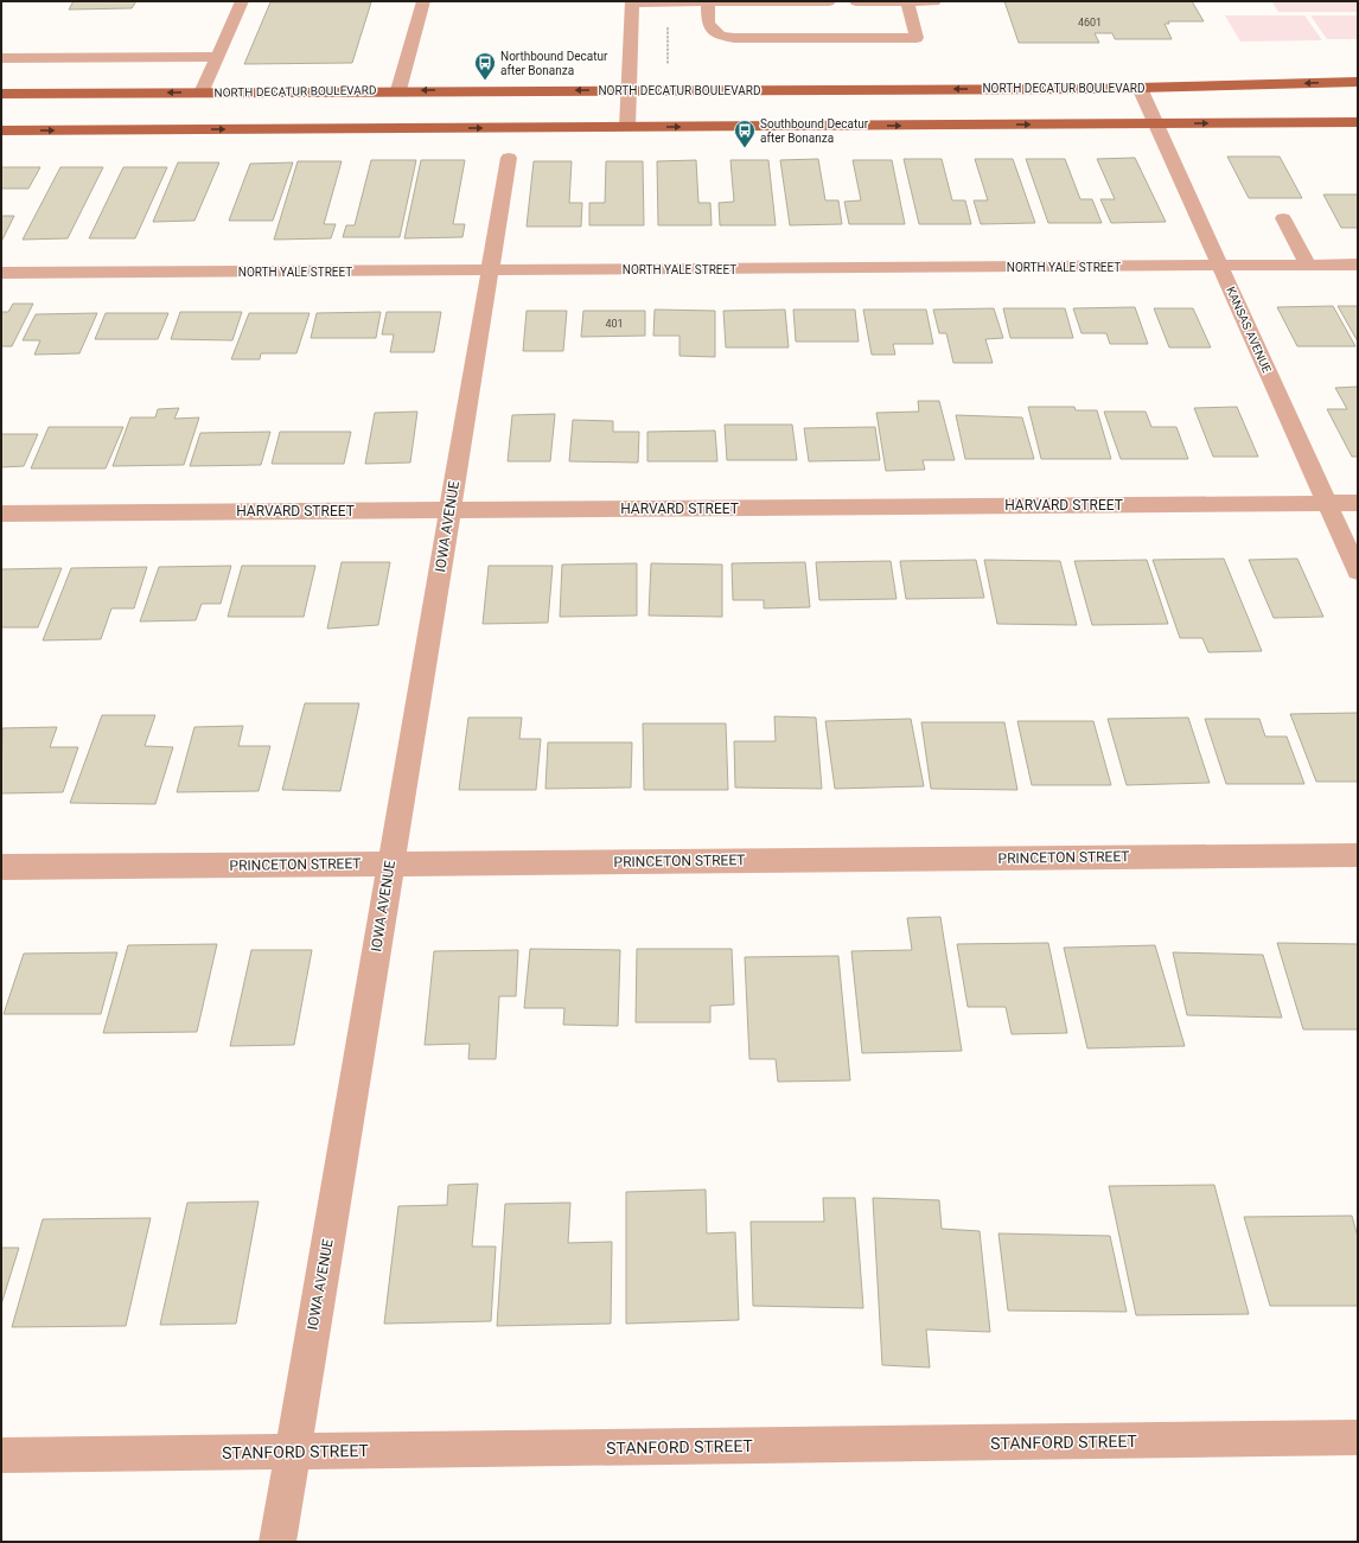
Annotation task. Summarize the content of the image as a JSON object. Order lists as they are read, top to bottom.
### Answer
{
  "streets": {
    "main road": ["NORTH DECATUR BOULEVARD"],
    "street": [
      "NORTH YALE STREET",
      "KANSAS AVENUE",
      "HARVARD STREET",
      "IOWA AVENUE",
      "PRINCETON STREET",
      "STANFORD STREET"
    ]
  },
  "crossings": [
    ["NORTH DECATUR BOULEVARD", "KANSAS AVENUE"],
    ["NORTH YALE STREET", "KANSAS AVENUE"],
    ["NORTH YALE STREET", "IOWA AVENUE"],
    ["KANSAS AVENUE", "HARVARD STREET"],
    ["HARVARD STREET", "IOWA AVENUE"],
    ["IOWA AVENUE", "PRINCETON STREET"],
    ["IOWA AVENUE", "STANFORD STREET"]
  ],
  "places": {
    "bus stop": ["Northbound Decatur after Bonanza", "Southbound Decatur after Bonanza"]
  },
  "house_numbers": ["4601", "401"]
}
